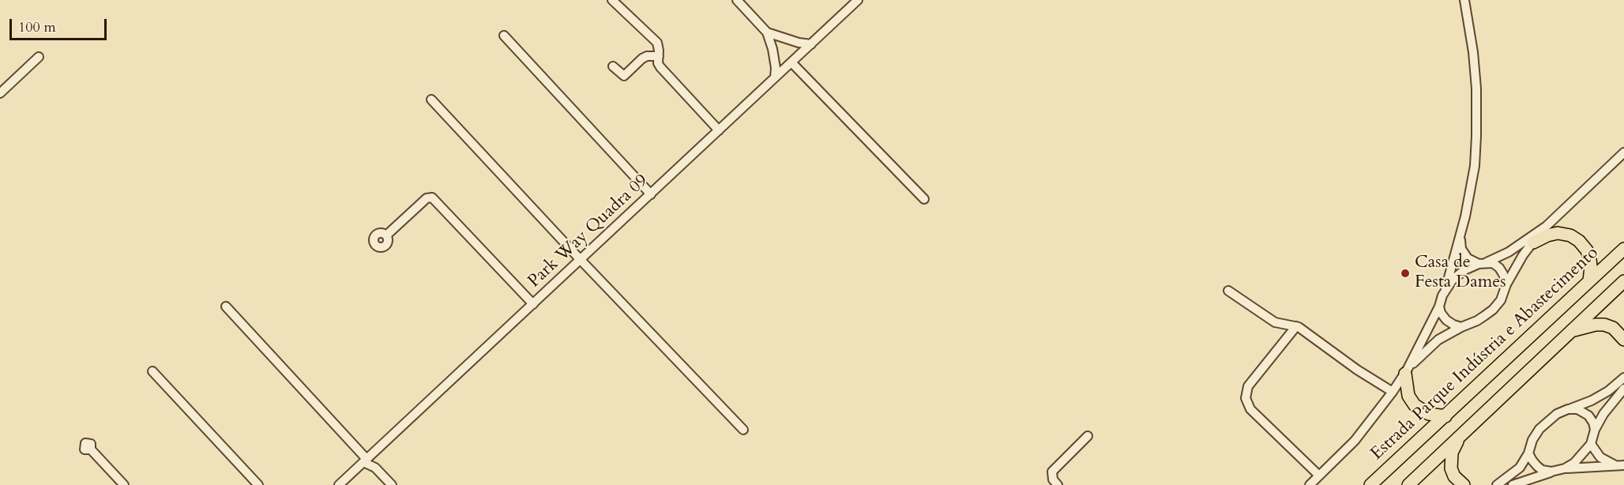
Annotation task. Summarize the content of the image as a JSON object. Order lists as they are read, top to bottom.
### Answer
{
  "streets": {
    "highway": ["Estrada Parque Indústria e Abastecimento"],
    "street": ["Park Way Quadra 09"]
  },
  "places": ["Casa de Festa Dames"],
  "scale_bar": "100 m"
}
